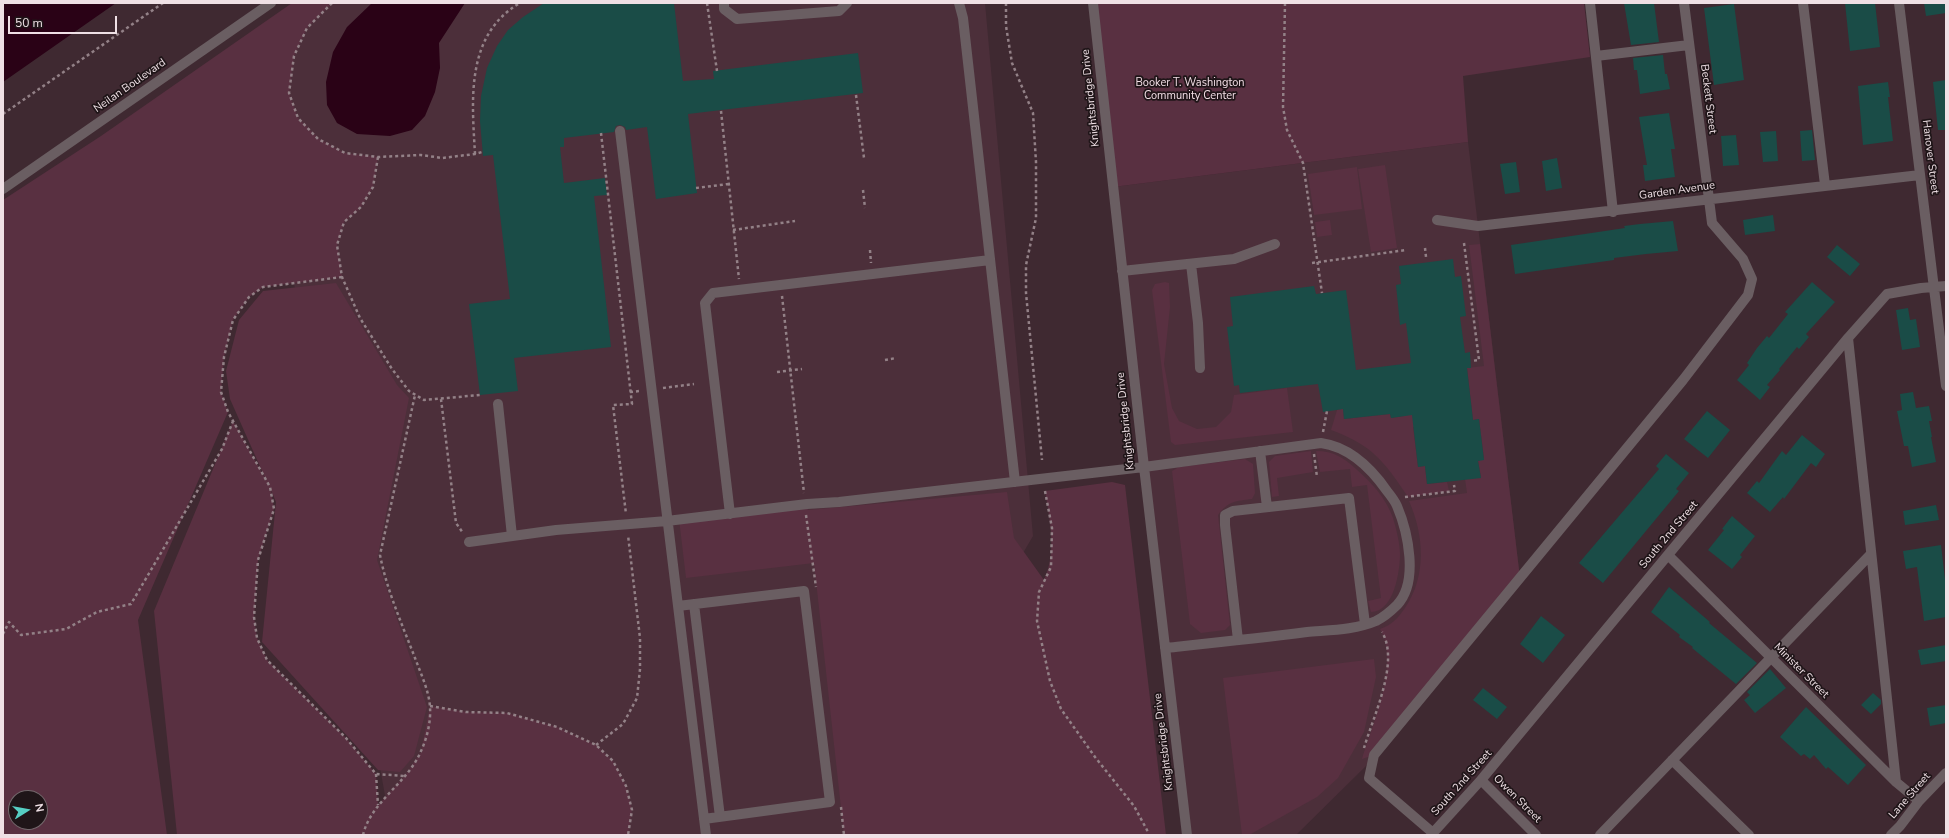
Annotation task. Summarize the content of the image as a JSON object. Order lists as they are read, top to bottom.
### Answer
{
  "streets": {
    "street": [
      "Neilan Boulevard",
      "Knightsbridge Drive",
      "Beckett Street",
      "Hanover Street",
      "Garden Avenue",
      "South 2nd Street",
      "Minister Street",
      "Lane Street",
      "Owen Street"
    ]
  },
  "crossings": [
    ["Beckett Street", "Garden Avenue"],
    ["Beckett Street", "South 2nd Street"],
    ["Hanover Street", "Garden Avenue"],
    ["Hanover Street", "South 2nd Street"],
    ["South 2nd Street", "Minister Street"],
    ["South 2nd Street", "Owen Street"],
    ["Minister Street", "Lane Street"]
  ],
  "parks": ["Booker T. Washington Community Center"],
  "scale_bar": "50 m",
  "north": "right"
}
